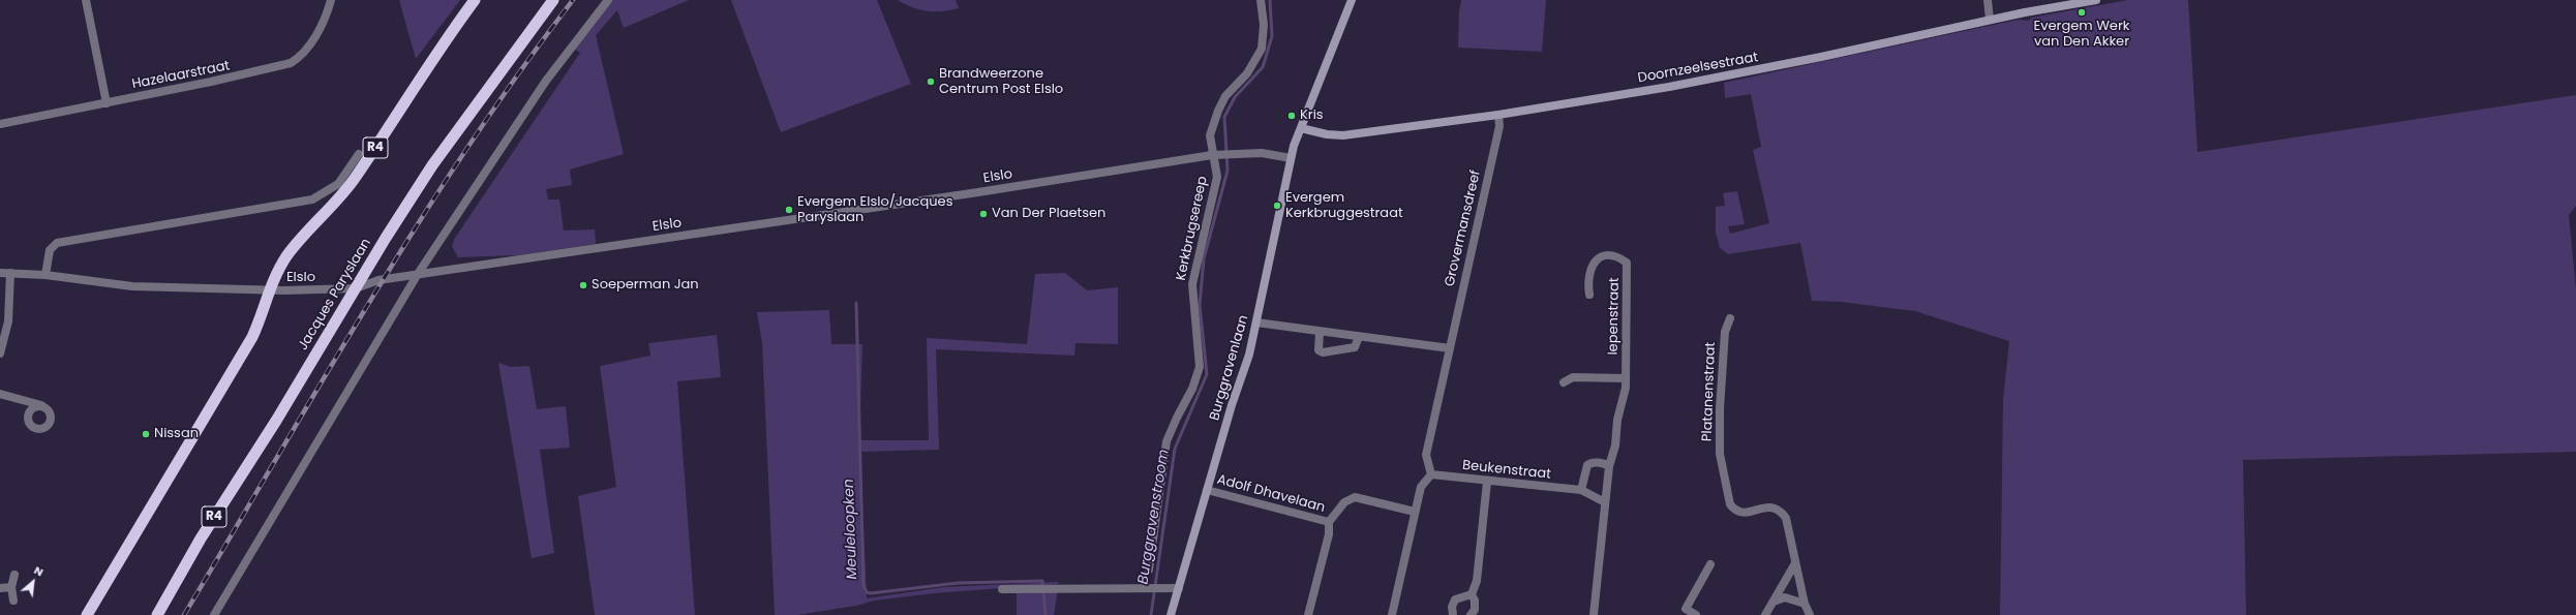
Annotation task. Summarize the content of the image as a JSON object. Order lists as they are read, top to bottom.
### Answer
{
  "streets": {
    "highway": ["R4", "Jacques Paryslaan"],
    "main road": ["Doornzeelsestraat", "Burggravenlaan"],
    "street": [
      "Hazelaarstraat",
      "Elslo",
      "Kerkbrugsereep",
      "Grovermansdreef",
      "Iepenstraat",
      "Platanenstraat",
      "Beukenstraat",
      "Adolf Dhavelaan"
    ]
  },
  "crossings": [
    ["Doornzeelsestraat", "Grovermansdreef"],
    ["Doornzeelsestraat", "Burggravenlaan"],
    ["R4", "Elslo"],
    ["Elslo", "Kerkbrugsereep"],
    ["Elslo", "Jacques Paryslaan"],
    ["Elslo", "Burggravenlaan"],
    ["Grovermansdreef", "Beukenstraat"],
    ["Burggravenlaan", "Adolf Dhavelaan"]
  ],
  "water": ["Burggravenstroom", "Meuleloopken"],
  "places": [
    "Evergem Werk van Den Akker",
    "Brandweerzone Centrum Post Elslo",
    "Kris",
    "Evergem Kerkbruggestraat",
    "Evergem Elslo/Jacques Paryslaan",
    "Van Der Plaetsen",
    "Soeperman Jan",
    "Nissan"
  ],
  "north": "top right"
}
